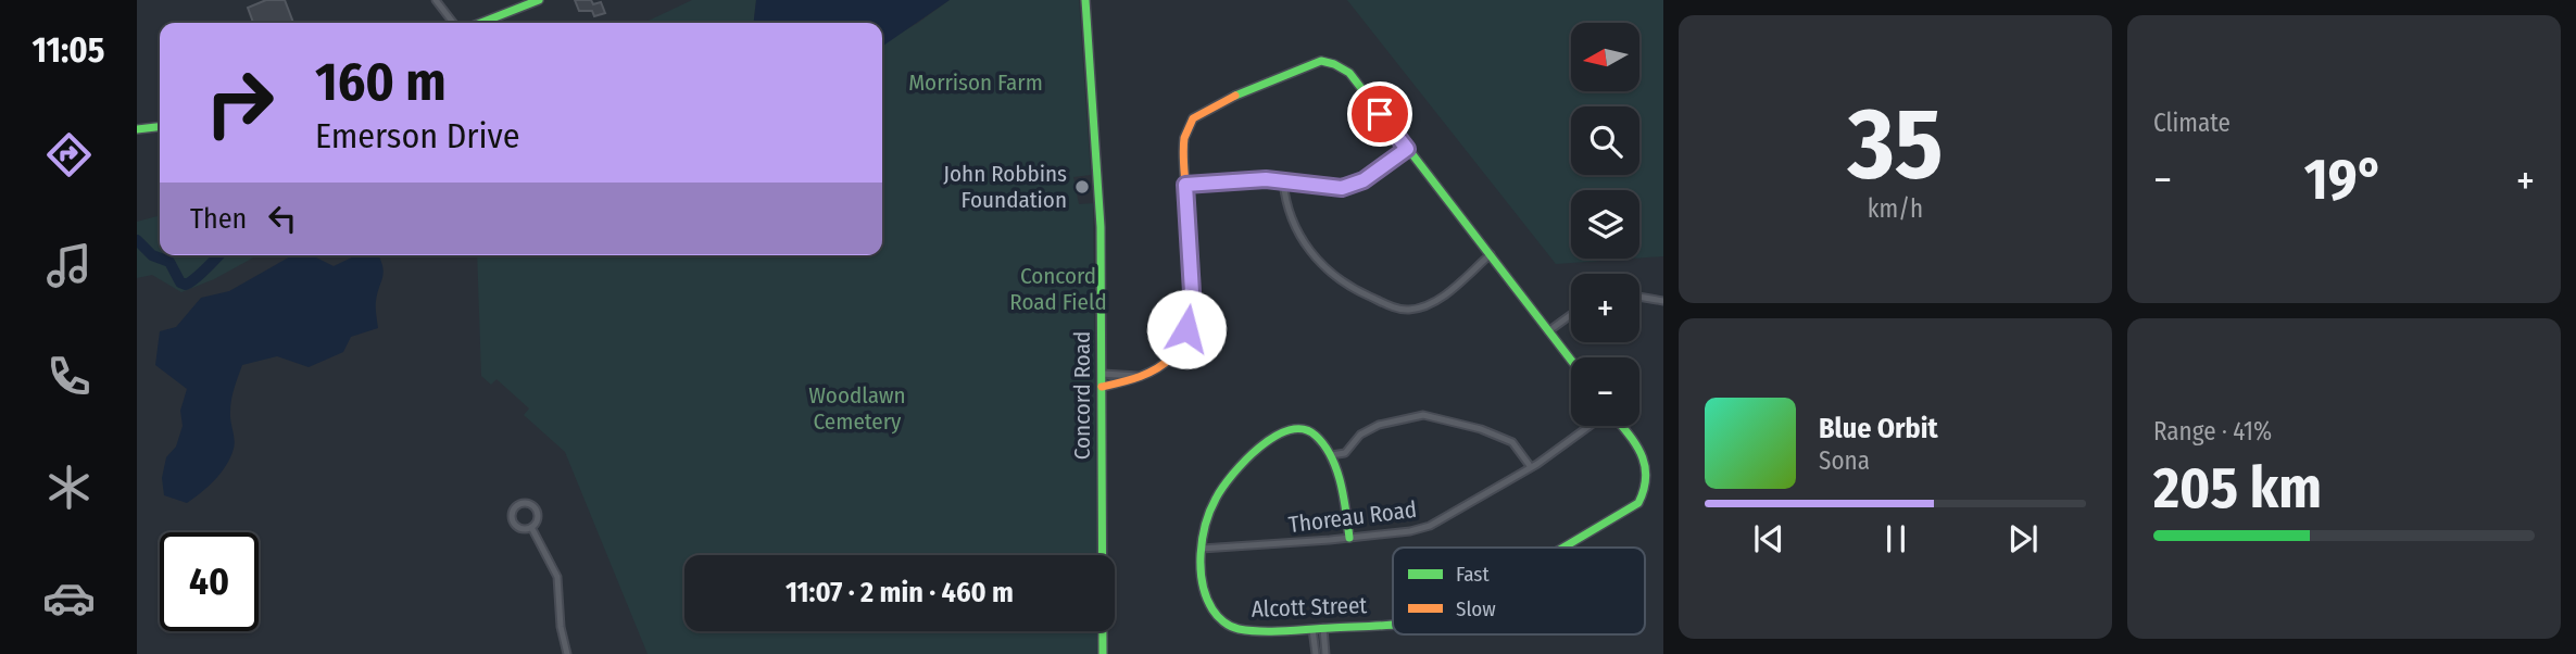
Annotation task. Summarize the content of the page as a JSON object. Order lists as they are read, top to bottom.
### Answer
{
  "streets": {
    "street": ["Concord Road", "Thoreau Road", "Alcott Street"]
  },
  "crossings": [
    ["Thoreau Road", "Alcott Street"]
  ],
  "parks": ["Morrison Farm", "Concord Road Field", "Woodlawn Cemetery"],
  "places": ["John Robbins Foundation"],
  "legend": ["Fast", "Slow"],
  "north": "left",
  "page": {
    "tabs": "11:05",
    "tile": [
      ["35", "km/h"],
      "Climate",
      ["Range · 41%", "205 km"]
    ],
    "map_buttons": ["+", "−"],
    "turn": ["160 m", "Emerson Drive"],
    "heat": ["−", "19°", "+"],
    "then": "Then",
    "song": ["Blue Orbit", "Sona"],
    "limit": "40",
    "trip": "11:07 · 2 min · 460 m"
  }
}
